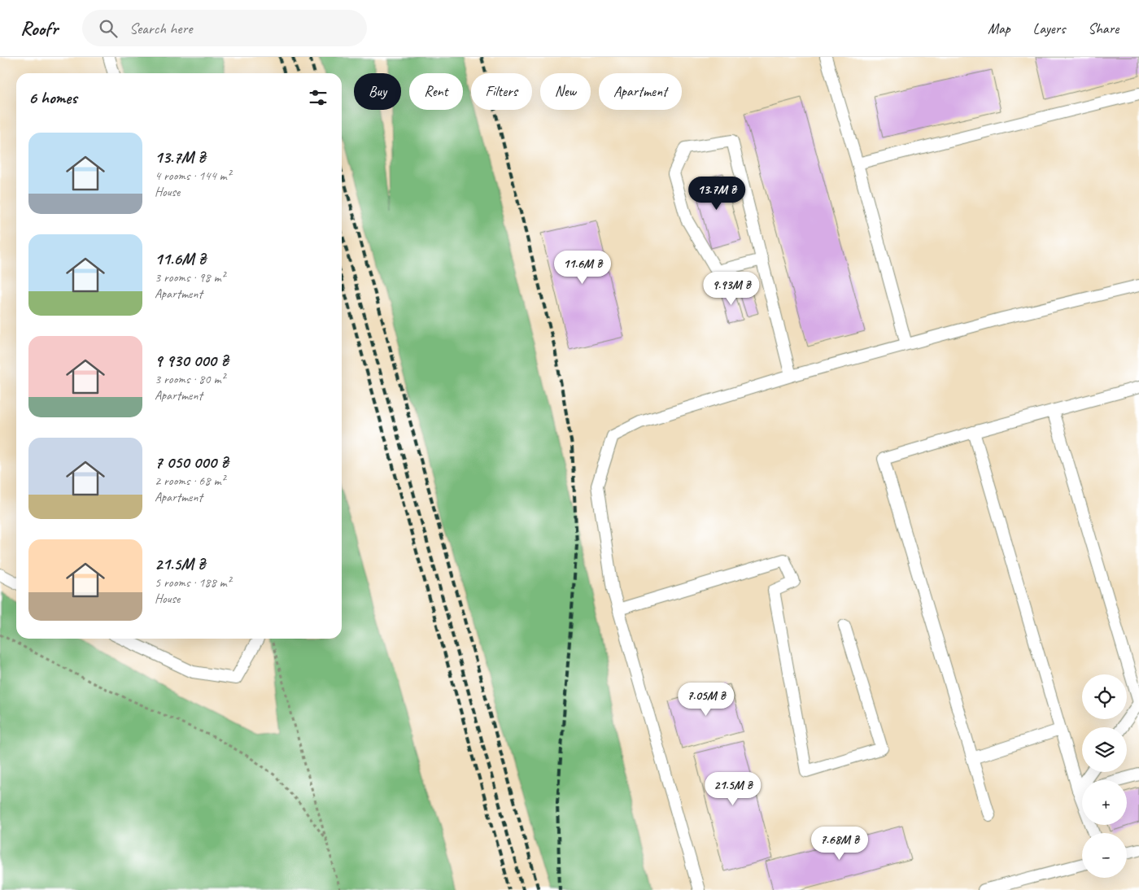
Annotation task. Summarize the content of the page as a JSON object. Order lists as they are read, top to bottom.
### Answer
{
  "page": {
    "header": "Roofr",
    "search": "Search here",
    "nav": ["Map", "Layers", "Share"],
    "chip": [
      "Buy",
      "Rent",
      "Filters",
      "New",
      "Apartment"
    ],
    "heading": "6 homes",
    "list": [
      {
        "name": "13.7M ₴",
        "note": "4 rooms · 144 m² · House"
      },
      {
        "name": "11.6M ₴",
        "note": "3 rooms · 98 m² · Apartment"
      },
      {
        "name": "9 930 000 ₴",
        "note": "3 rooms · 80 m² · Apartment"
      },
      {
        "name": "7 050 000 ₴",
        "note": "2 rooms · 68 m² · Apartment"
      },
      {
        "name": "21.5M ₴",
        "note": "5 rooms · 188 m² · House"
      }
    ],
    "price": [
      "13.7M ₴",
      "11.6M ₴",
      "9.93M ₴",
      "7.05M ₴",
      "21.5M ₴",
      "7.68M ₴"
    ],
    "map_buttons": ["+", "−"]
  }
}
